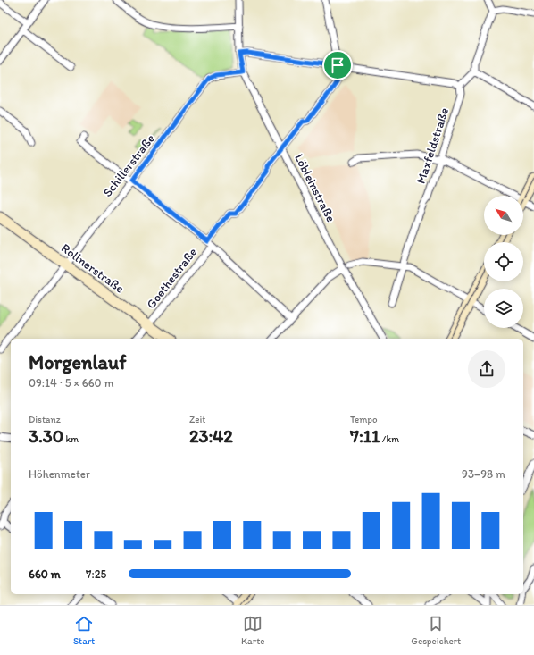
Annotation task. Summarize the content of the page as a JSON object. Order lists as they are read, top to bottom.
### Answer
{
  "streets": {
    "street": [
      "Maxfeldstraße",
      "Schillerstraße",
      "Löbleinstraße",
      "Rollnerstraße",
      "Goethestraße"
    ]
  },
  "crossings": [
    ["Schillerstraße", "Löbleinstraße"],
    ["Schillerstraße", "Rollnerstraße"],
    ["Löbleinstraße", "Goethestraße"],
    ["Rollnerstraße", "Goethestraße"]
  ],
  "north": "top left",
  "page": {
    "heading": ["Morgenlauf", "09:14 · 5 × 660 m"],
    "stats": [
      ["Distanz", "3.30 km"],
      ["Zeit", "23:42"],
      ["Tempo", "7:11 /km"]
    ],
    "chart": ["Höhenmeter", "93–98 m"],
    "list": [
      {
        "name": "660 m",
        "note": "7:25"
      }
    ],
    "tabs": ["Start", "Karte", "Gespeichert"]
  }
}
